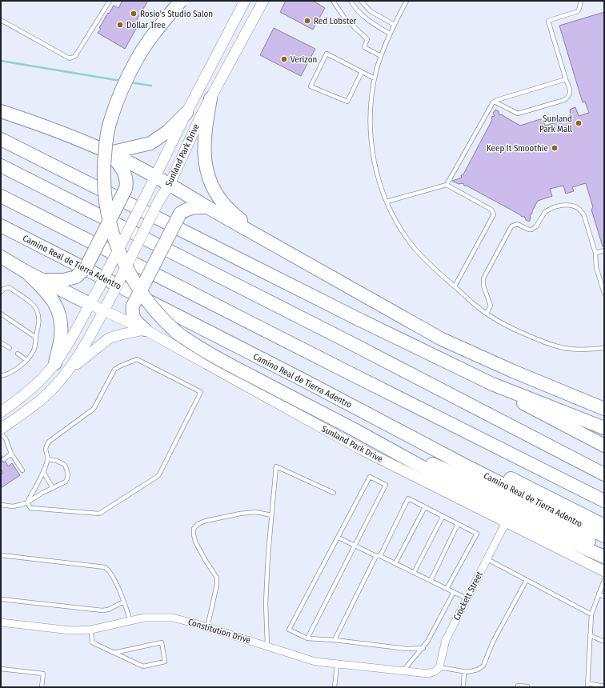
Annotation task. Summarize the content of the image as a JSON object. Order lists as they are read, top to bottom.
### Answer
{
  "streets": {
    "highway": ["Camino Real de Tierra Adentro"],
    "main road": ["Sunland Park Drive"],
    "street": ["Crockett Street", "Constitution Drive"]
  },
  "crossings": [
    ["Sunland Park Drive", "Crockett Street"],
    ["Crockett Street", "Constitution Drive"]
  ],
  "places": [
    "Rosio's Studio Salon",
    "Red Lobster",
    "Dollar Tree",
    "Verizon",
    "Sunland Park Mall",
    "Keep It Smoothie"
  ]
}
